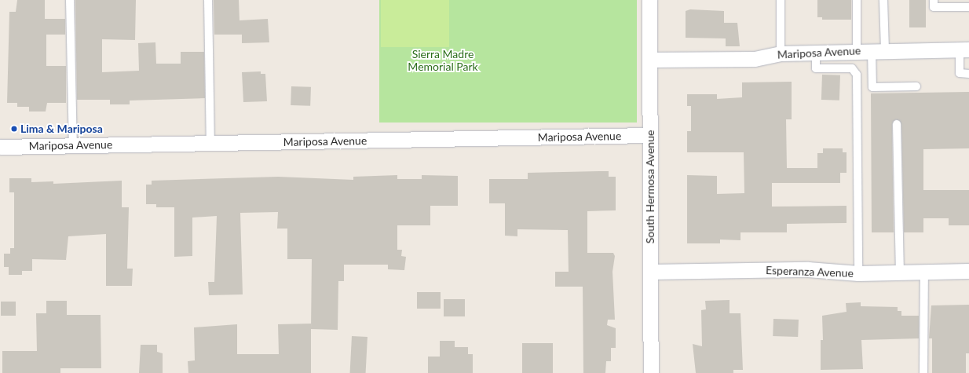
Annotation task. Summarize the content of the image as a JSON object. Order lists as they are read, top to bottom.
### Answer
{
  "streets": {
    "street": ["Mariposa Avenue", "South Hermosa Avenue", "Esperanza Avenue"]
  },
  "crossings": [
    ["Mariposa Avenue", "South Hermosa Avenue"],
    ["South Hermosa Avenue", "Esperanza Avenue"]
  ],
  "parks": ["Sierra Madre Memorial Park"],
  "places": ["Lima & Mariposa"]
}
